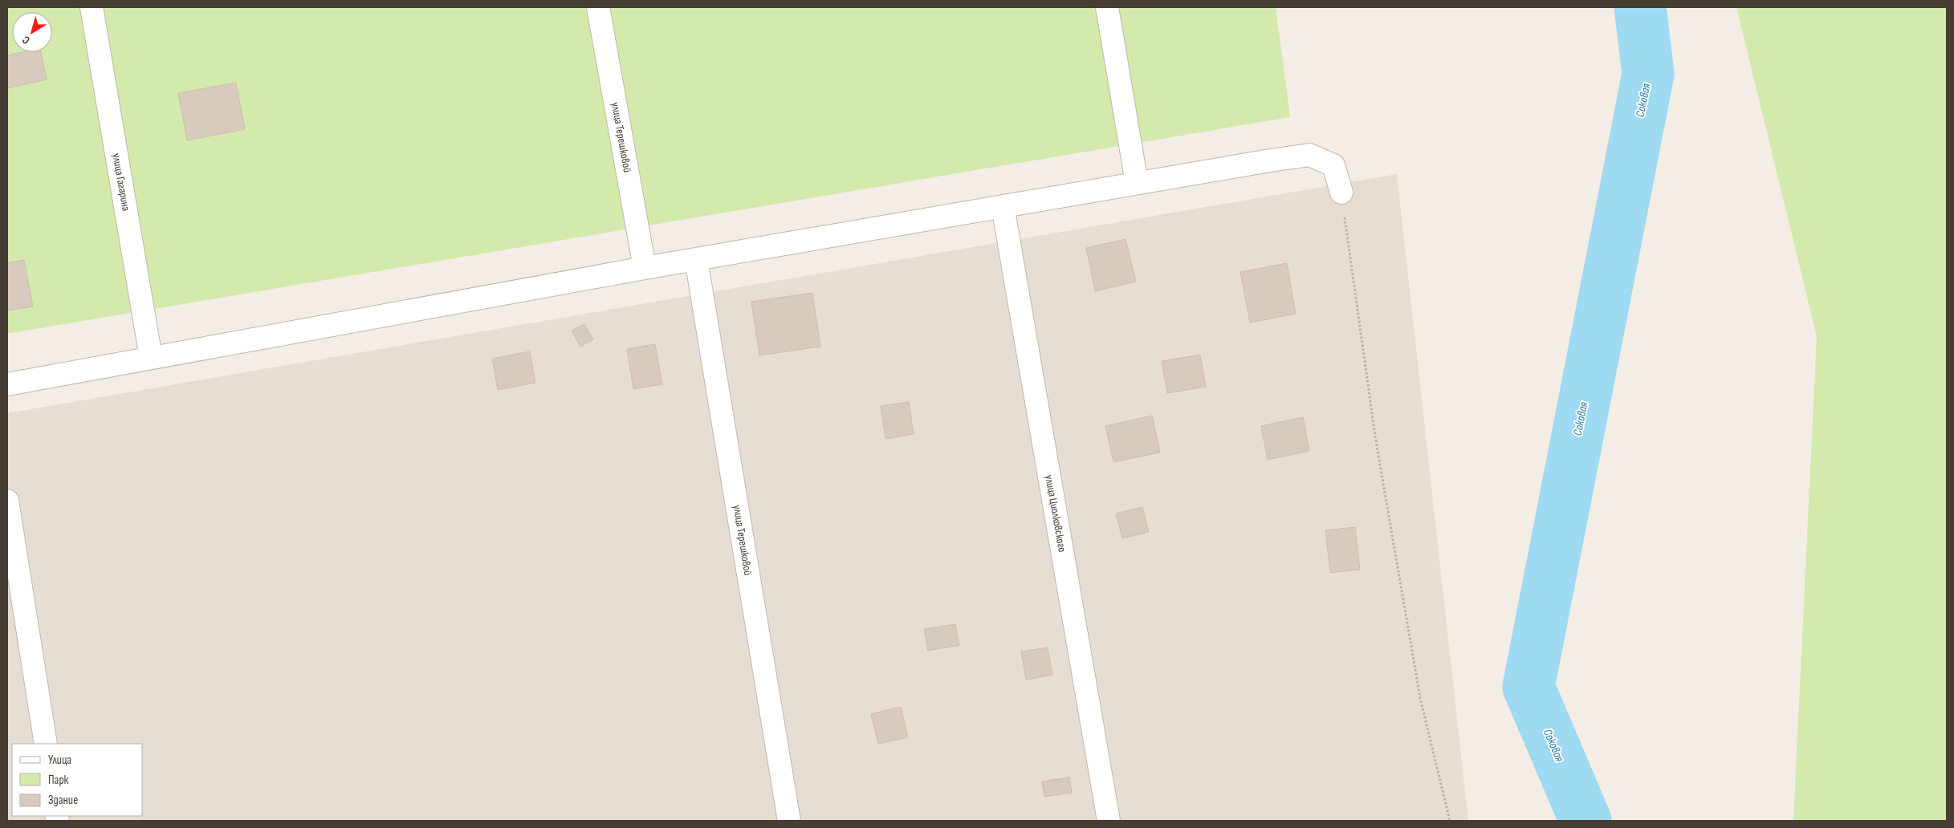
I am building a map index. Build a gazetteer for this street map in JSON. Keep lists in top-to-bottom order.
{
  "streets": {
    "street": ["улица Терешковой", "улица Гагарина", "улица Циолковского"]
  },
  "water": ["Соковая"],
  "legend": ["Улица", "Парк", "Здание"],
  "north": "bottom left"
}
